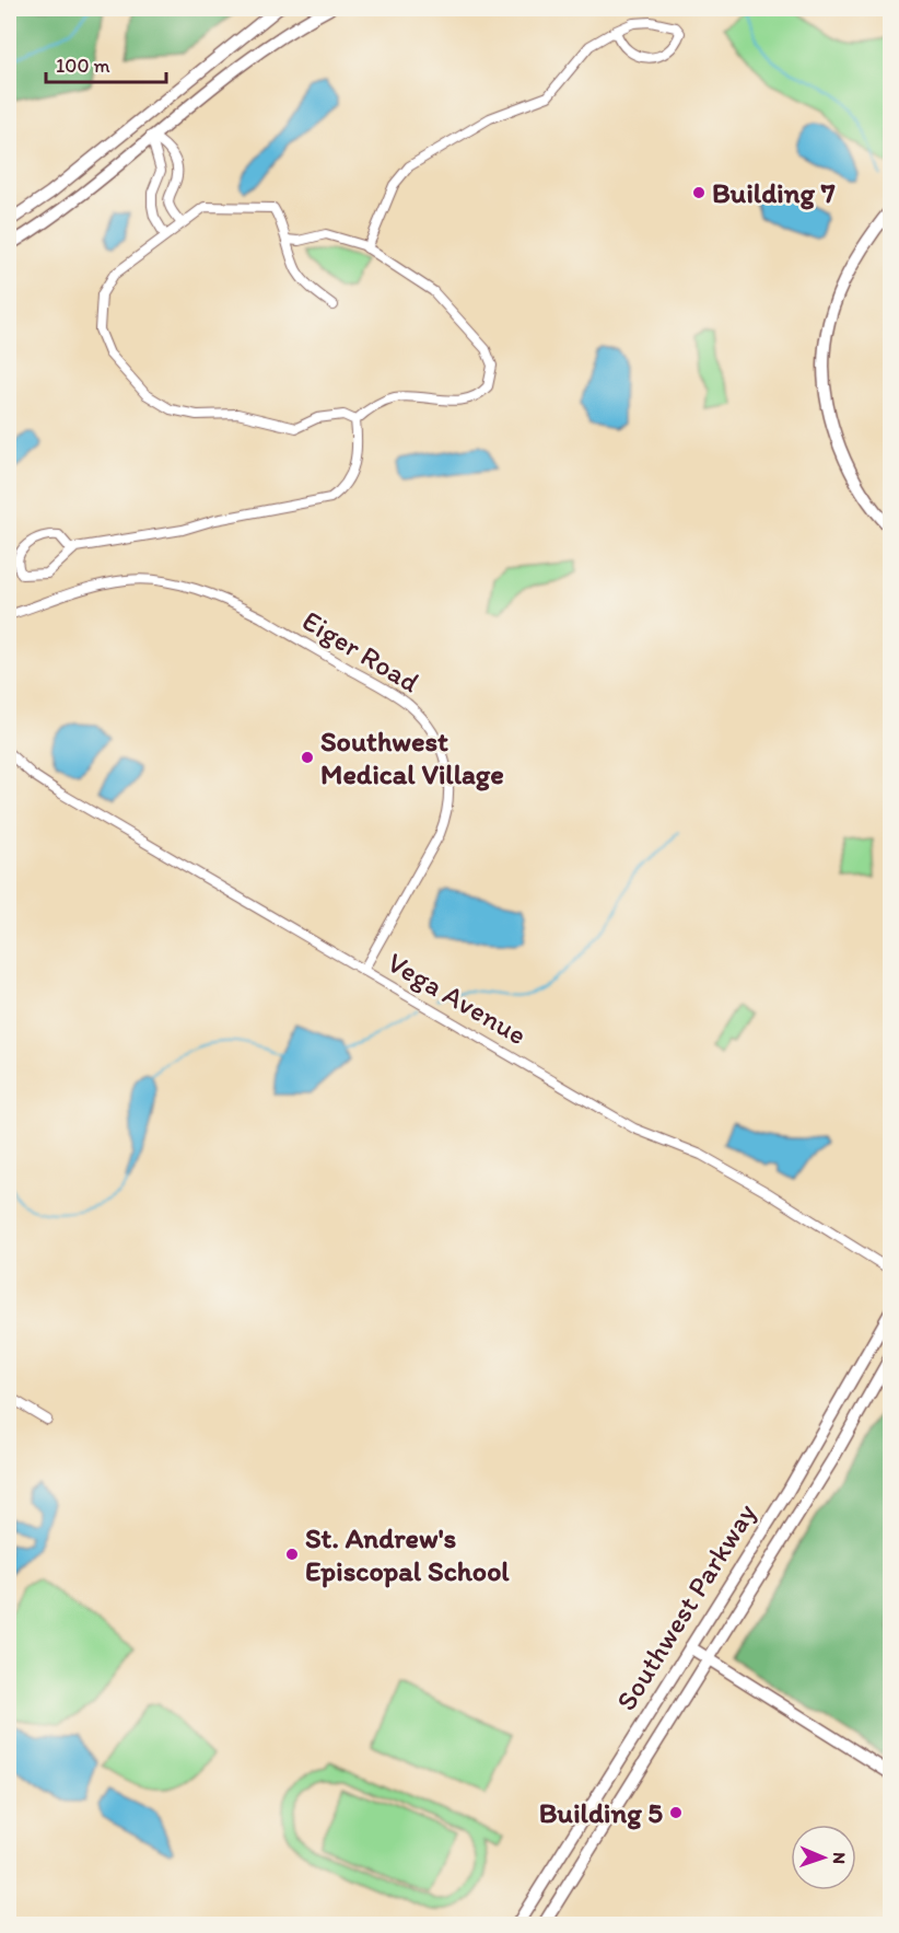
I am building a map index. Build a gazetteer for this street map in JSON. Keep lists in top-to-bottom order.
{
  "streets": {
    "main road": ["Southwest Parkway"],
    "street": ["Eiger Road", "Vega Avenue"]
  },
  "crossings": [
    ["Eiger Road", "Vega Avenue"]
  ],
  "places": [
    "Building 7",
    "Southwest Medical Village",
    "St. Andrew's Episcopal School",
    "Building 5"
  ],
  "scale_bar": "100 m",
  "north": "right"
}
